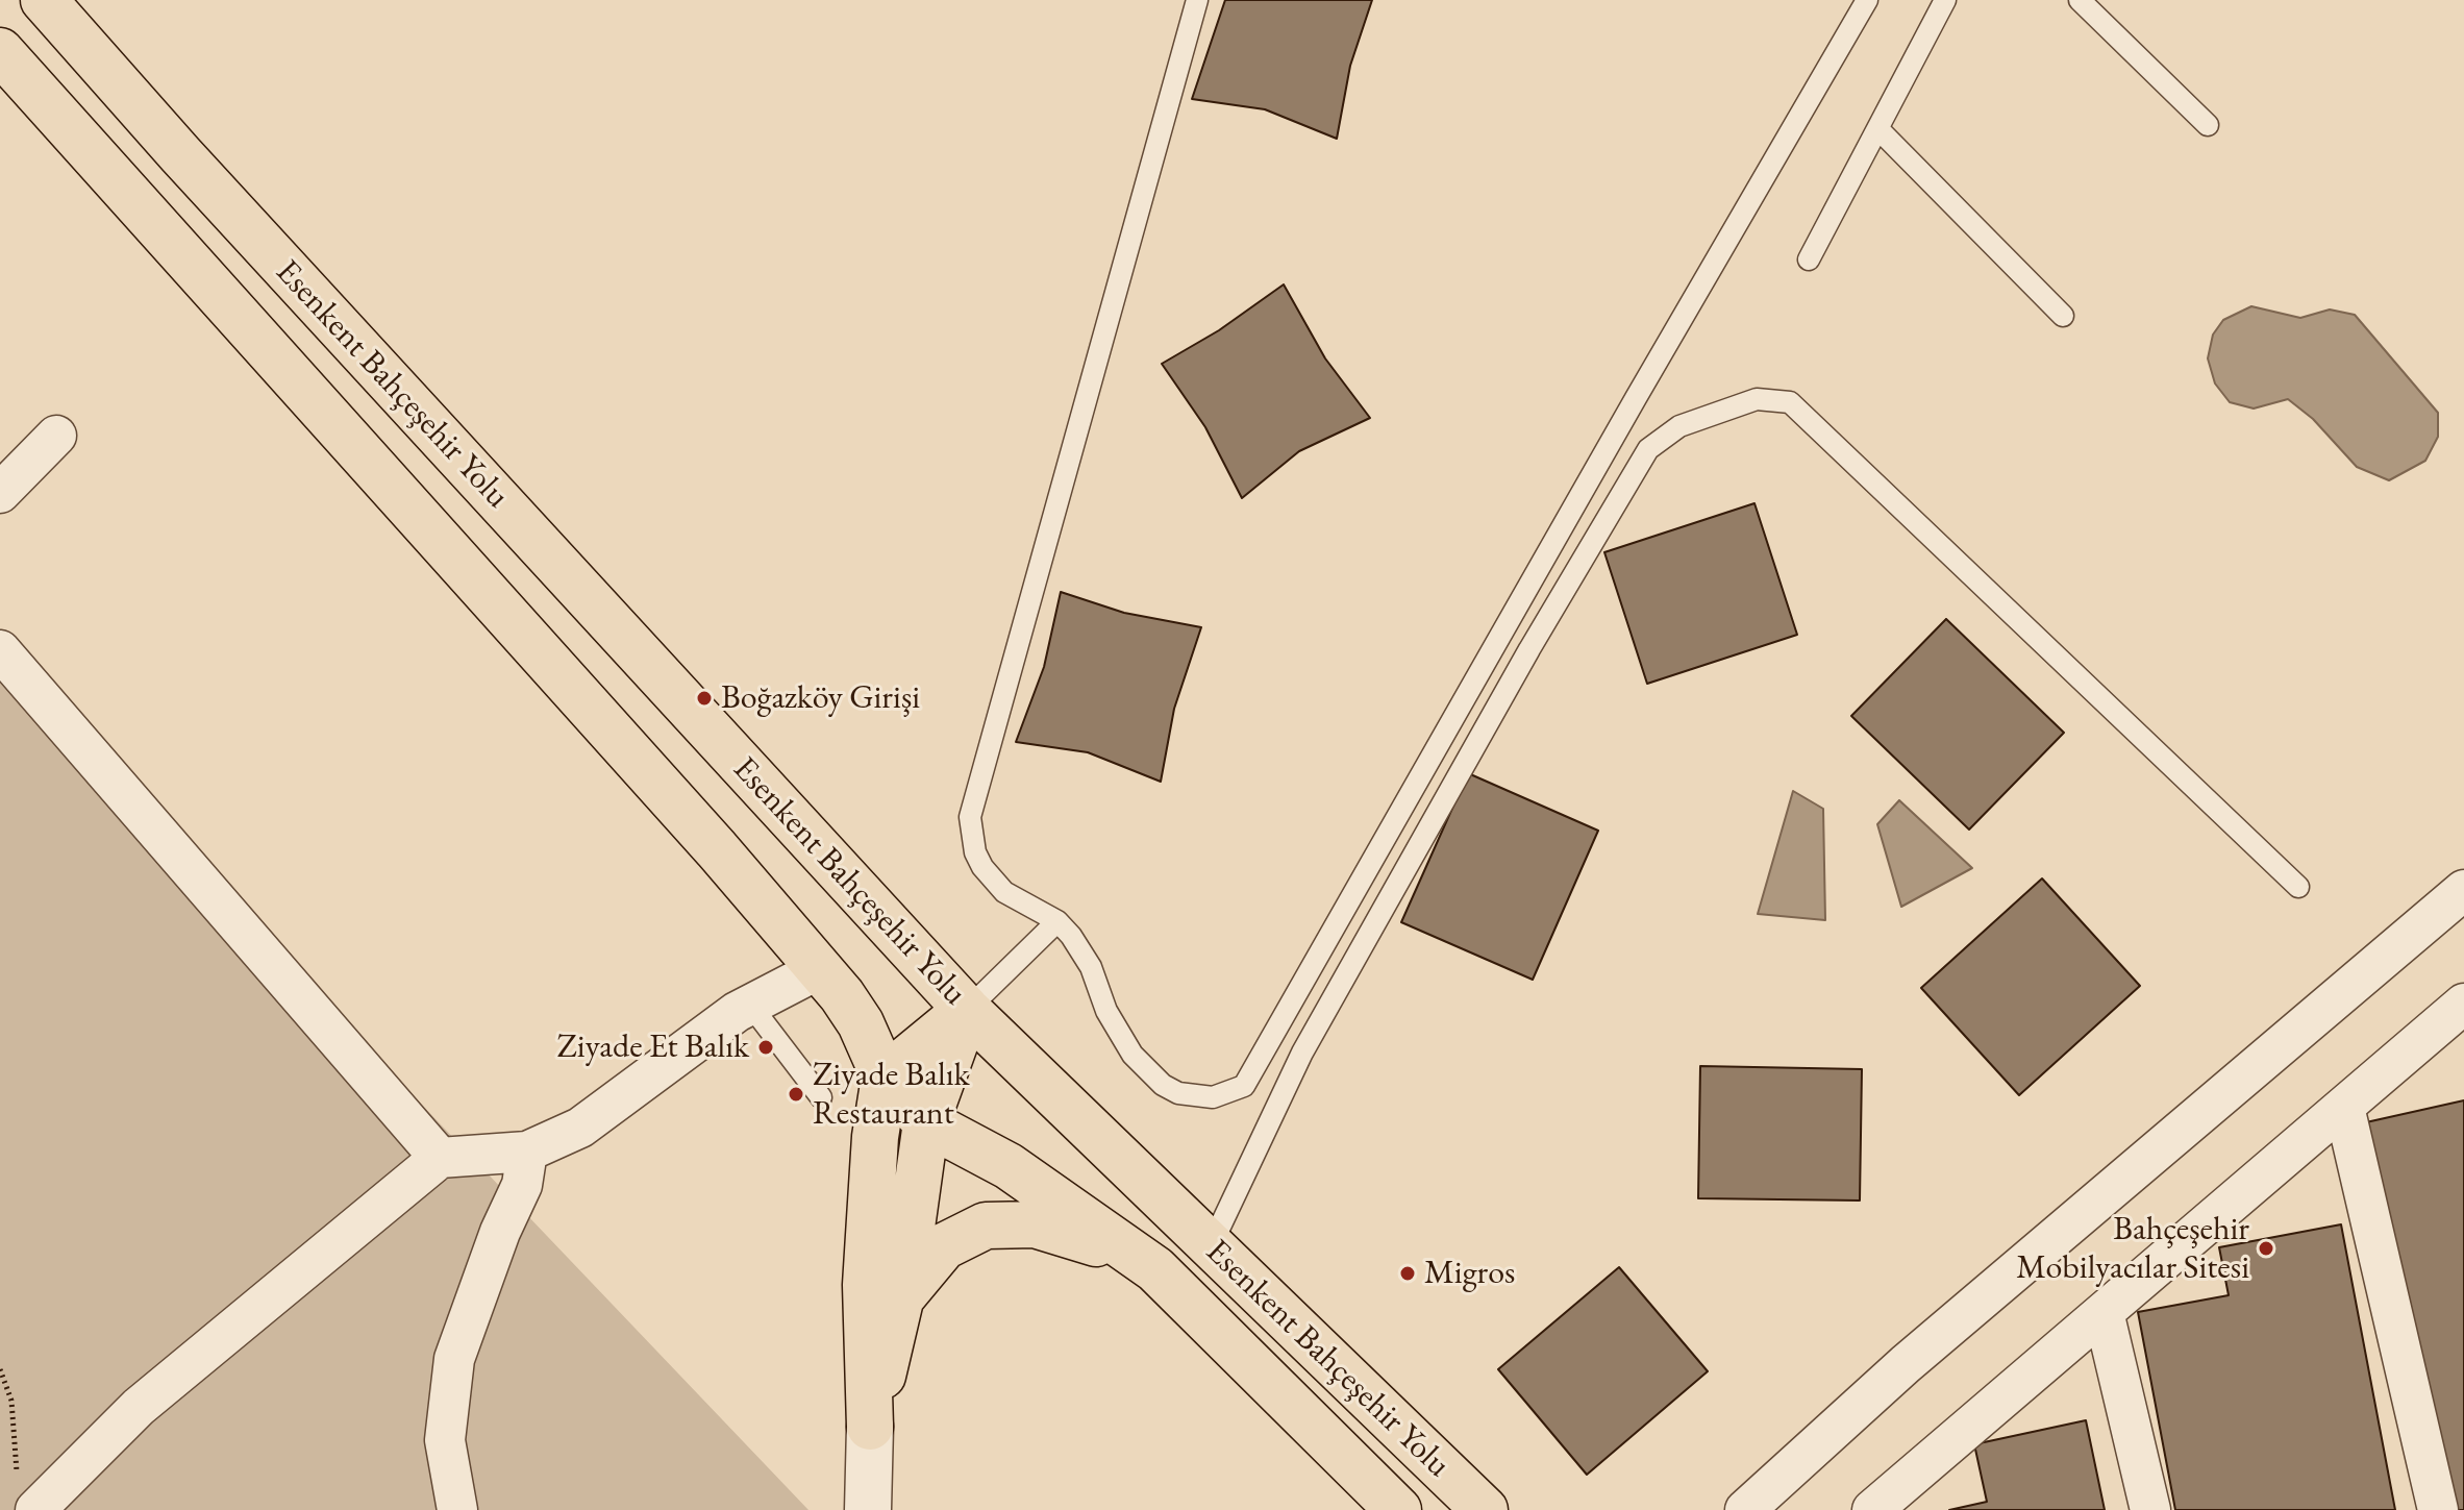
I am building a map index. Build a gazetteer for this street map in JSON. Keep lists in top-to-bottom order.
{
  "streets": {
    "main road": ["Esenkent Bahçeşehir Yolu"]
  },
  "places": [
    "Boğazköy Girişi",
    "Ziyade Et Balık",
    "Ziyade Balık Restaurant",
    "Bahçeşehir Mobilyacılar Sitesi",
    "Migros"
  ]
}
